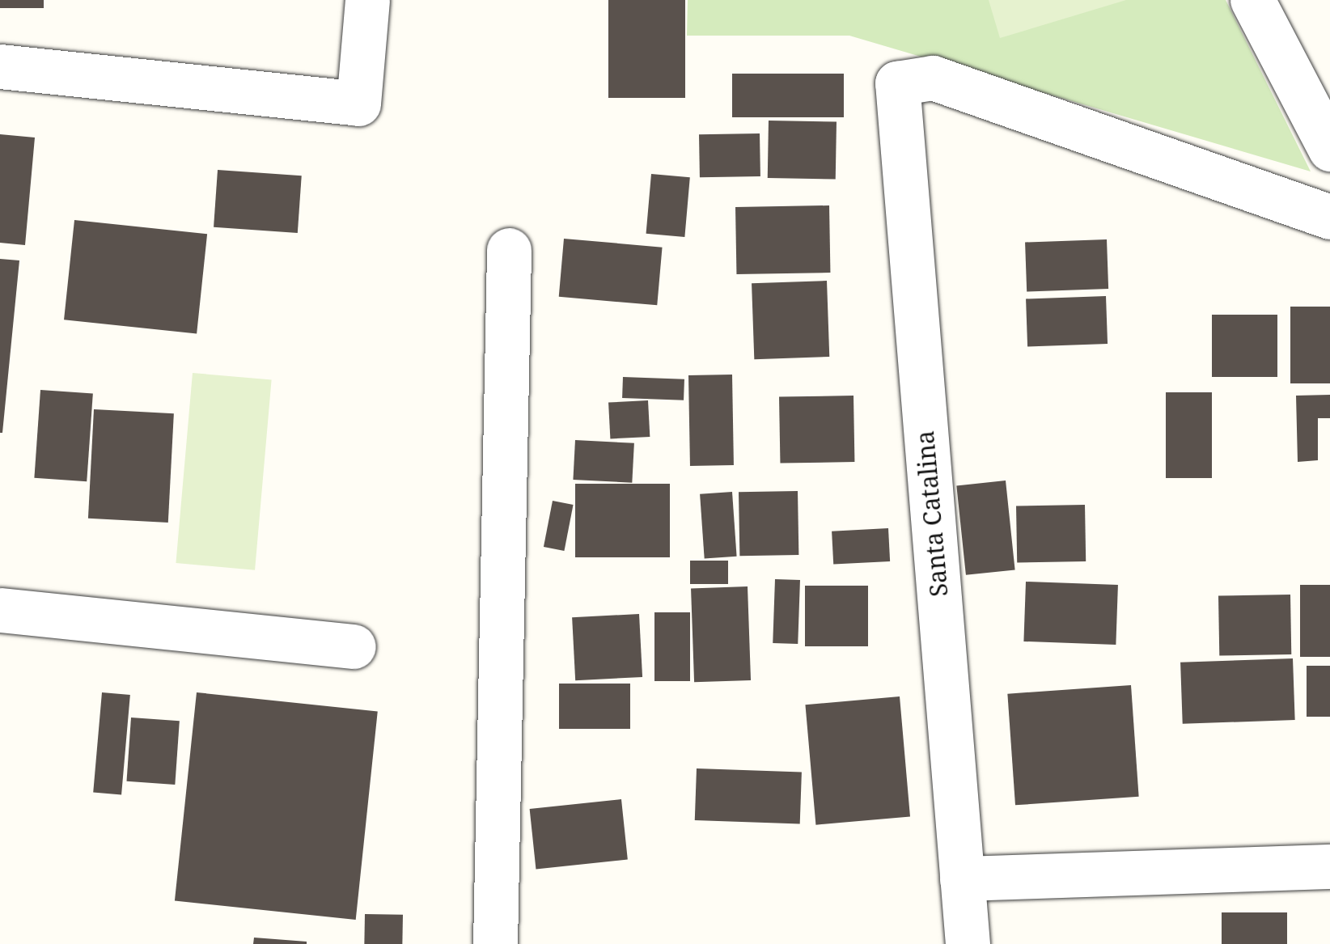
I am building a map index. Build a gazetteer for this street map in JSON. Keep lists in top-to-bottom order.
{
  "streets": {
    "street": ["Santa Catalina"]
  }
}
